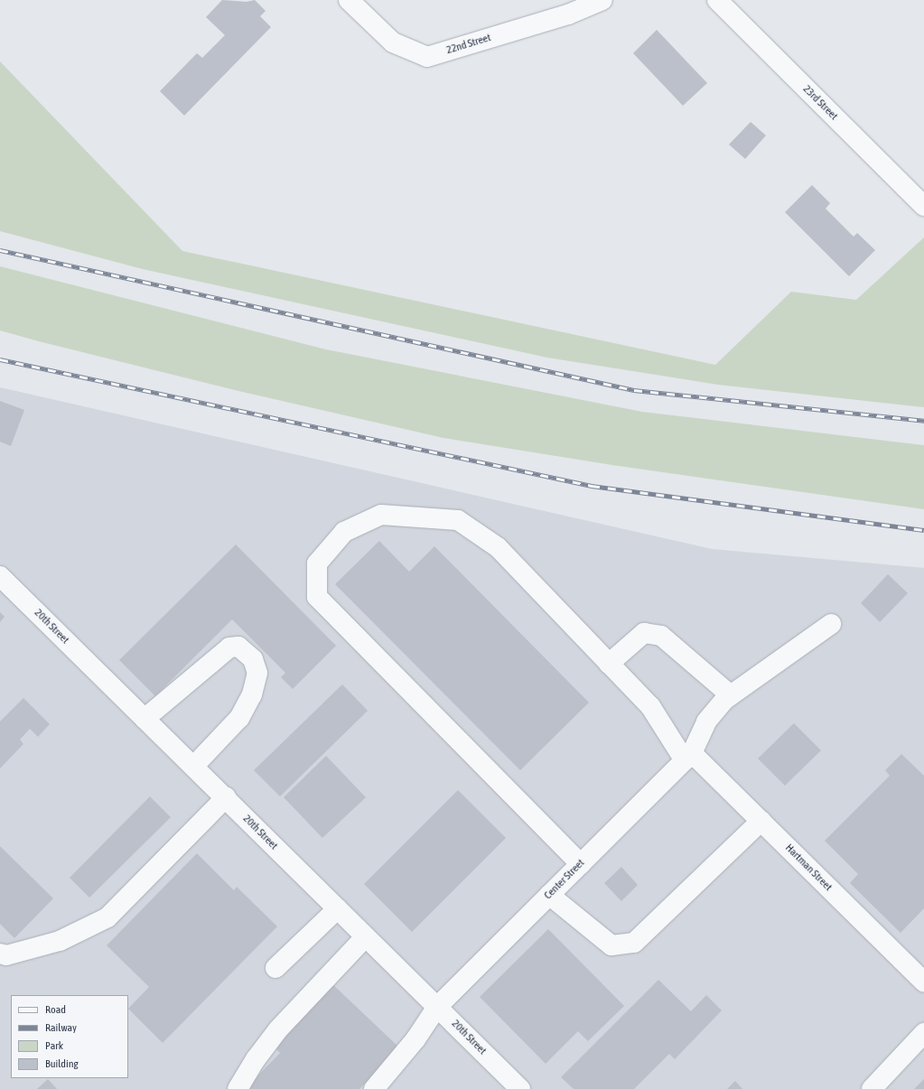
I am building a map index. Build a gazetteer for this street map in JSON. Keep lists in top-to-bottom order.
{
  "streets": {
    "street": [
      "22nd Street",
      "23rd Street",
      "20th Street",
      "Hartman Street",
      "Center Street"
    ]
  },
  "crossings": [
    ["20th Street", "Center Street"],
    ["Hartman Street", "Center Street"]
  ],
  "legend": [
    "Road",
    "Railway",
    "Park",
    "Building"
  ]
}
